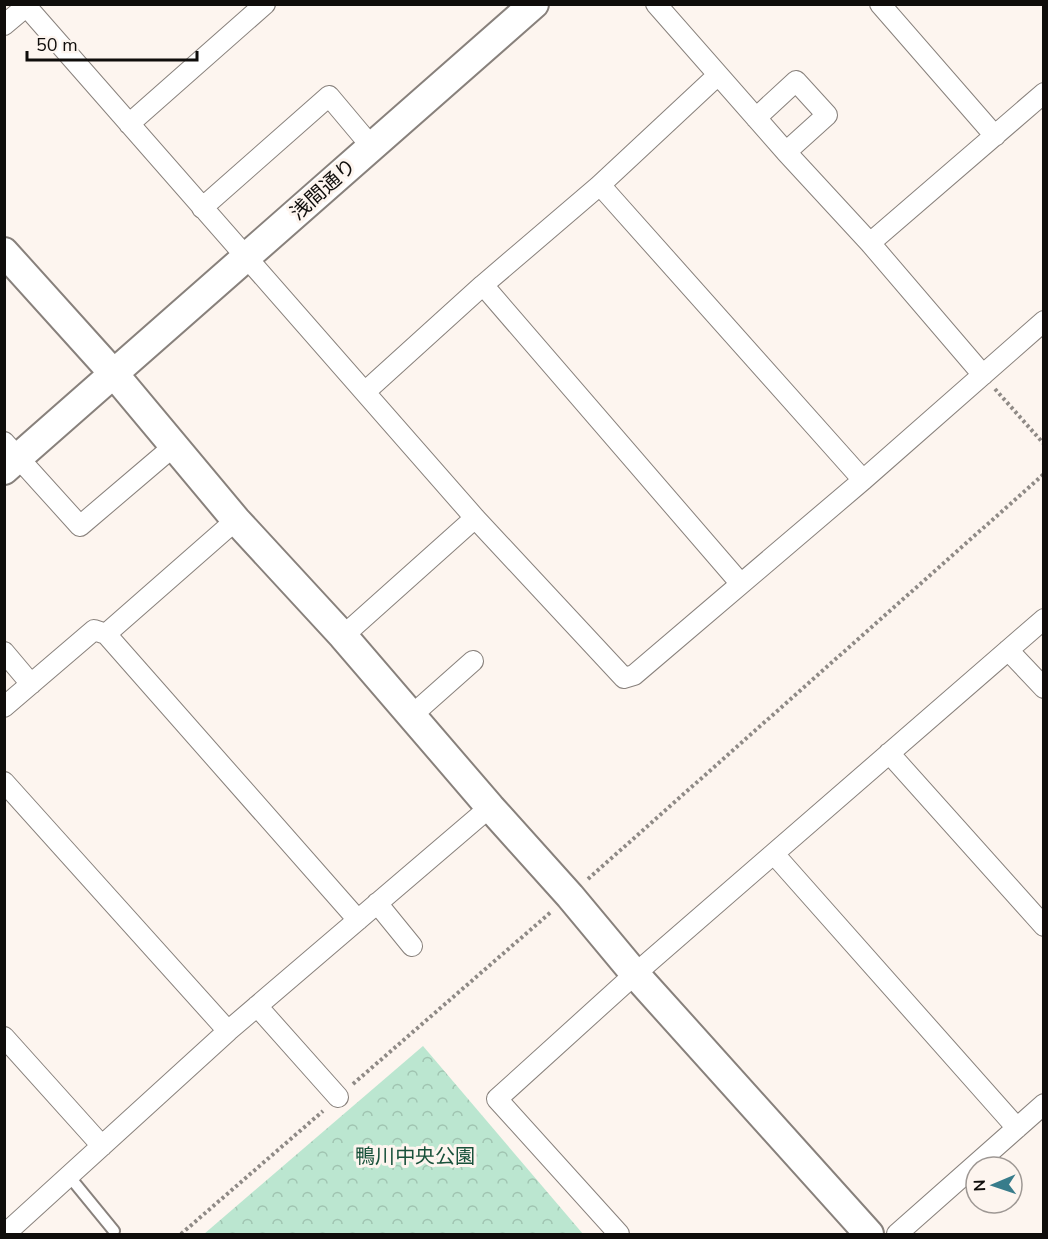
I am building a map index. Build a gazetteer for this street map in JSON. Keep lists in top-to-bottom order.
{
  "streets": {
    "street": ["浅間通り"]
  },
  "parks": ["鴨川中央公園"],
  "scale_bar": "50 m",
  "north": "left"
}
